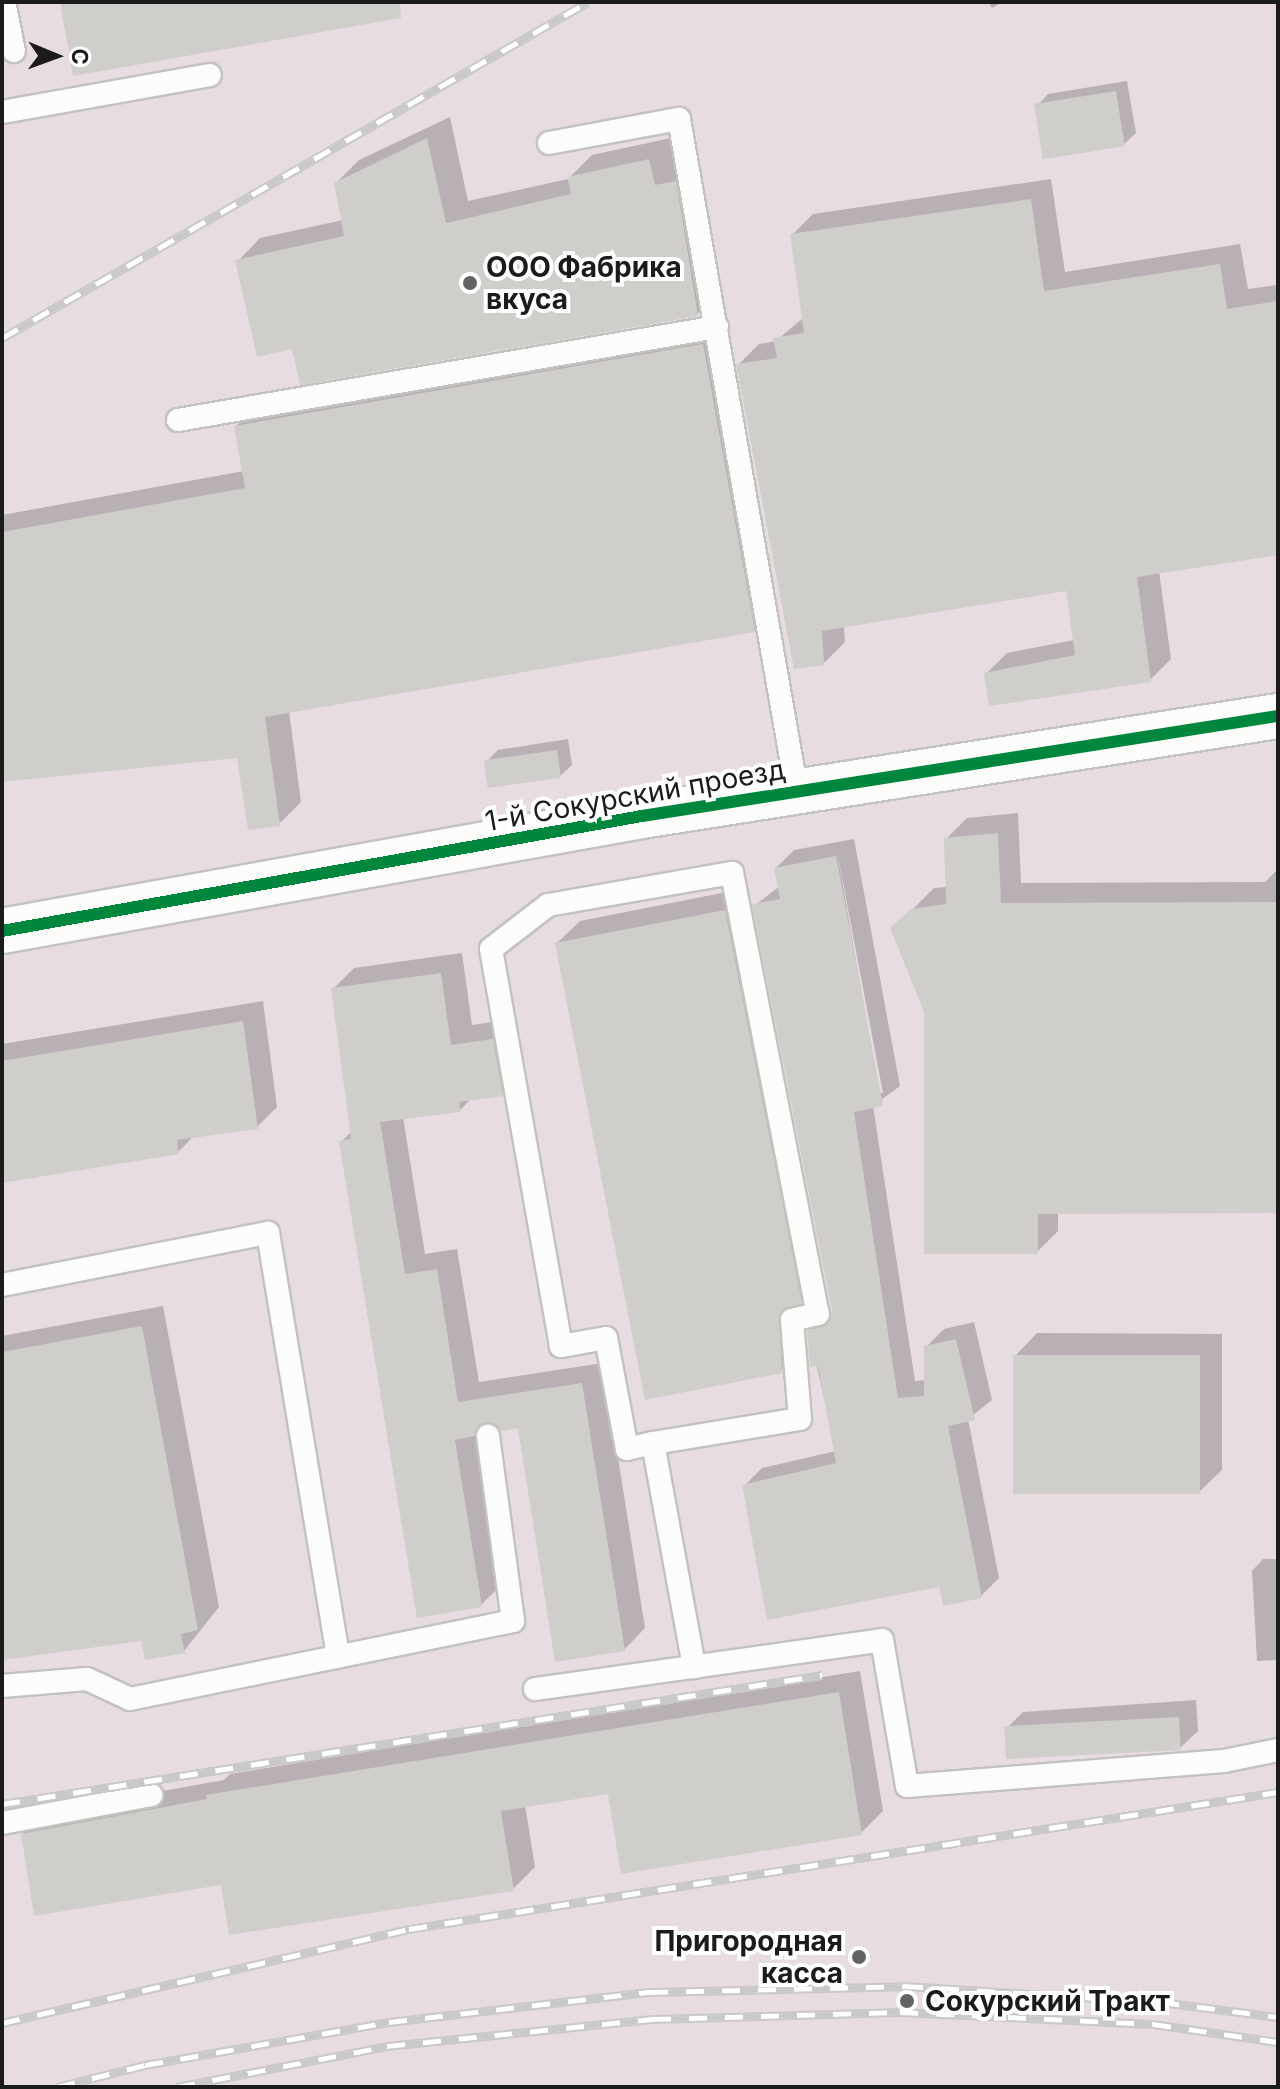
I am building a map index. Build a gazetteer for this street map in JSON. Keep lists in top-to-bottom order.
{
  "streets": {
    "street": ["1-й Сокурский проезд"]
  },
  "places": ["ООО Фабрика вкуса", "Пригородная касса", "Сокурский Тракт"],
  "north": "right"
}
